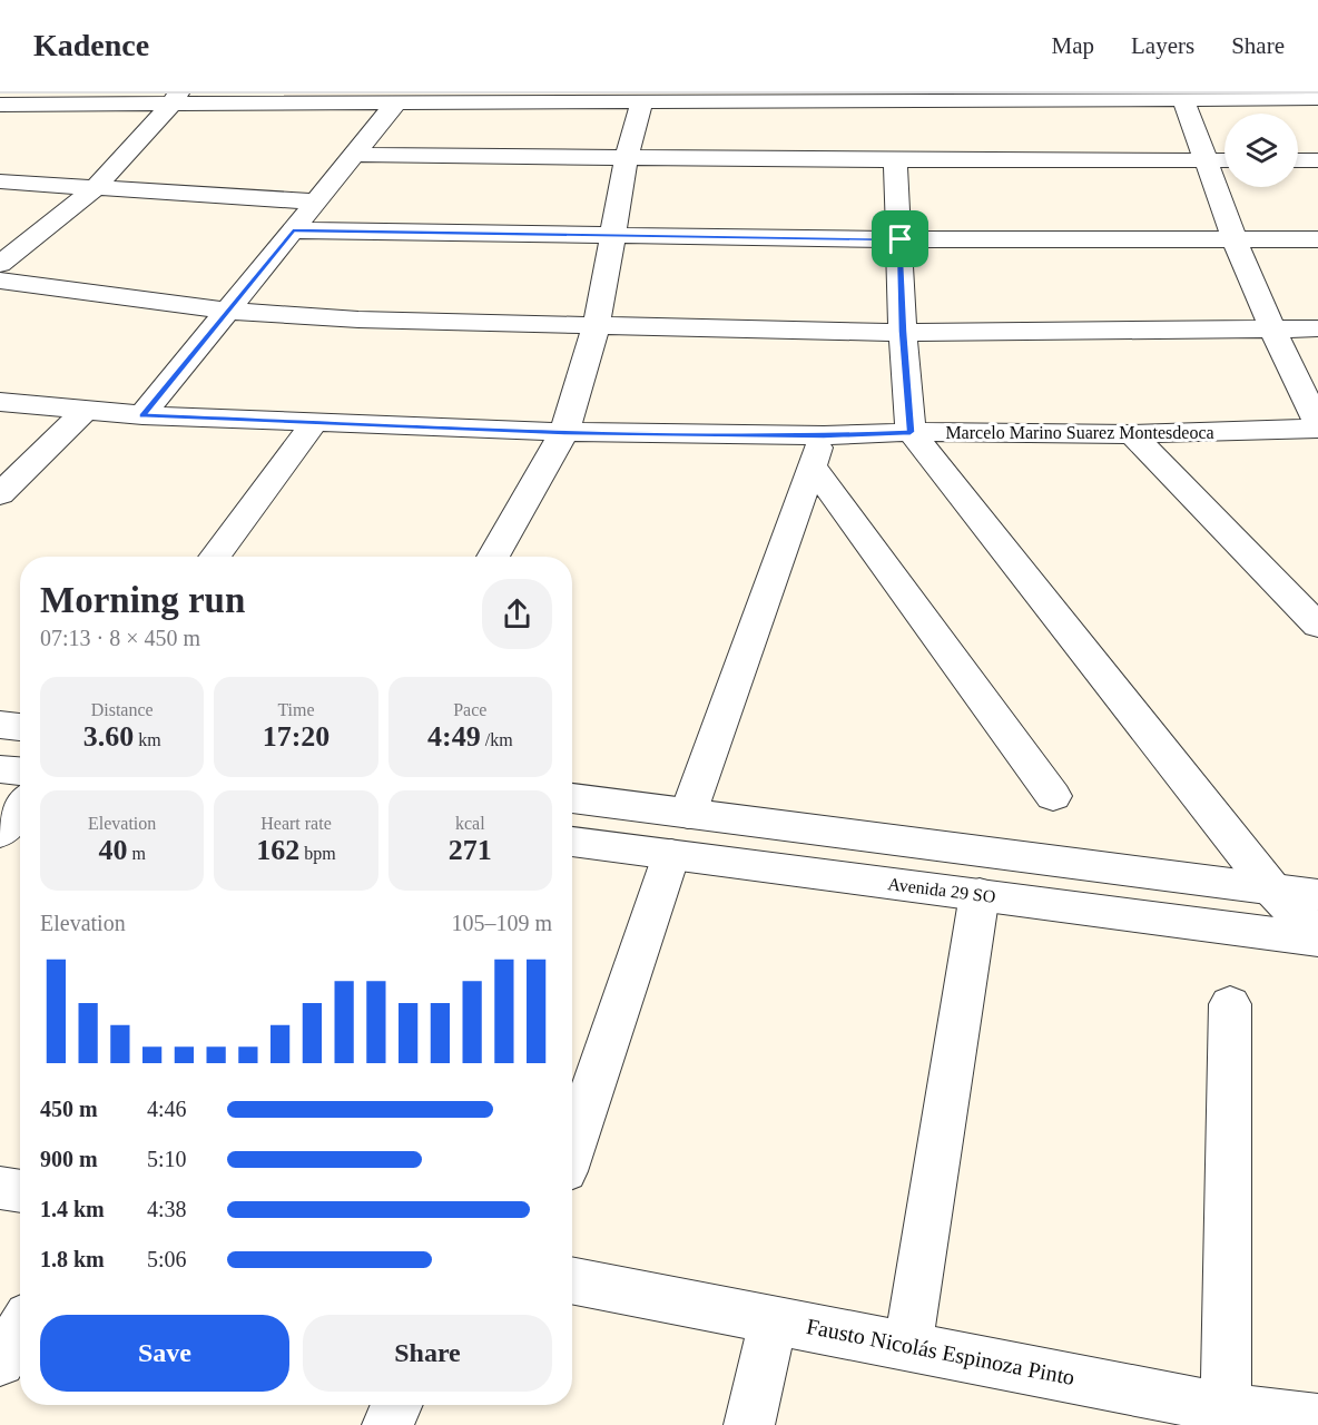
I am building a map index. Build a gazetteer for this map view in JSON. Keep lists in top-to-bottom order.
{
  "streets": {
    "street": ["Marcelo Marino Suarez Montesdeoca", "Avenida 29 SO", "Fausto Nicolás Espinoza Pinto"]
  },
  "page": {
    "header": "Kadence",
    "nav": ["Map", "Layers", "Share"],
    "heading": ["Morning run", "07:13 · 8 × 450 m"],
    "stats": [
      ["Distance", "3.60 km"],
      ["Time", "17:20"],
      ["Pace", "4:49 /km"],
      ["Elevation", "40 m"],
      ["Heart rate", "162 bpm"],
      ["kcal", "271"]
    ],
    "chart": ["Elevation", "105–109 m"],
    "list": [
      {
        "name": "450 m",
        "note": "4:46"
      },
      {
        "name": "900 m",
        "note": "5:10"
      },
      {
        "name": "1.4 km",
        "note": "4:38"
      },
      {
        "name": "1.8 km",
        "note": "5:06"
      }
    ],
    "buttons": ["Save", "Share"]
  }
}
